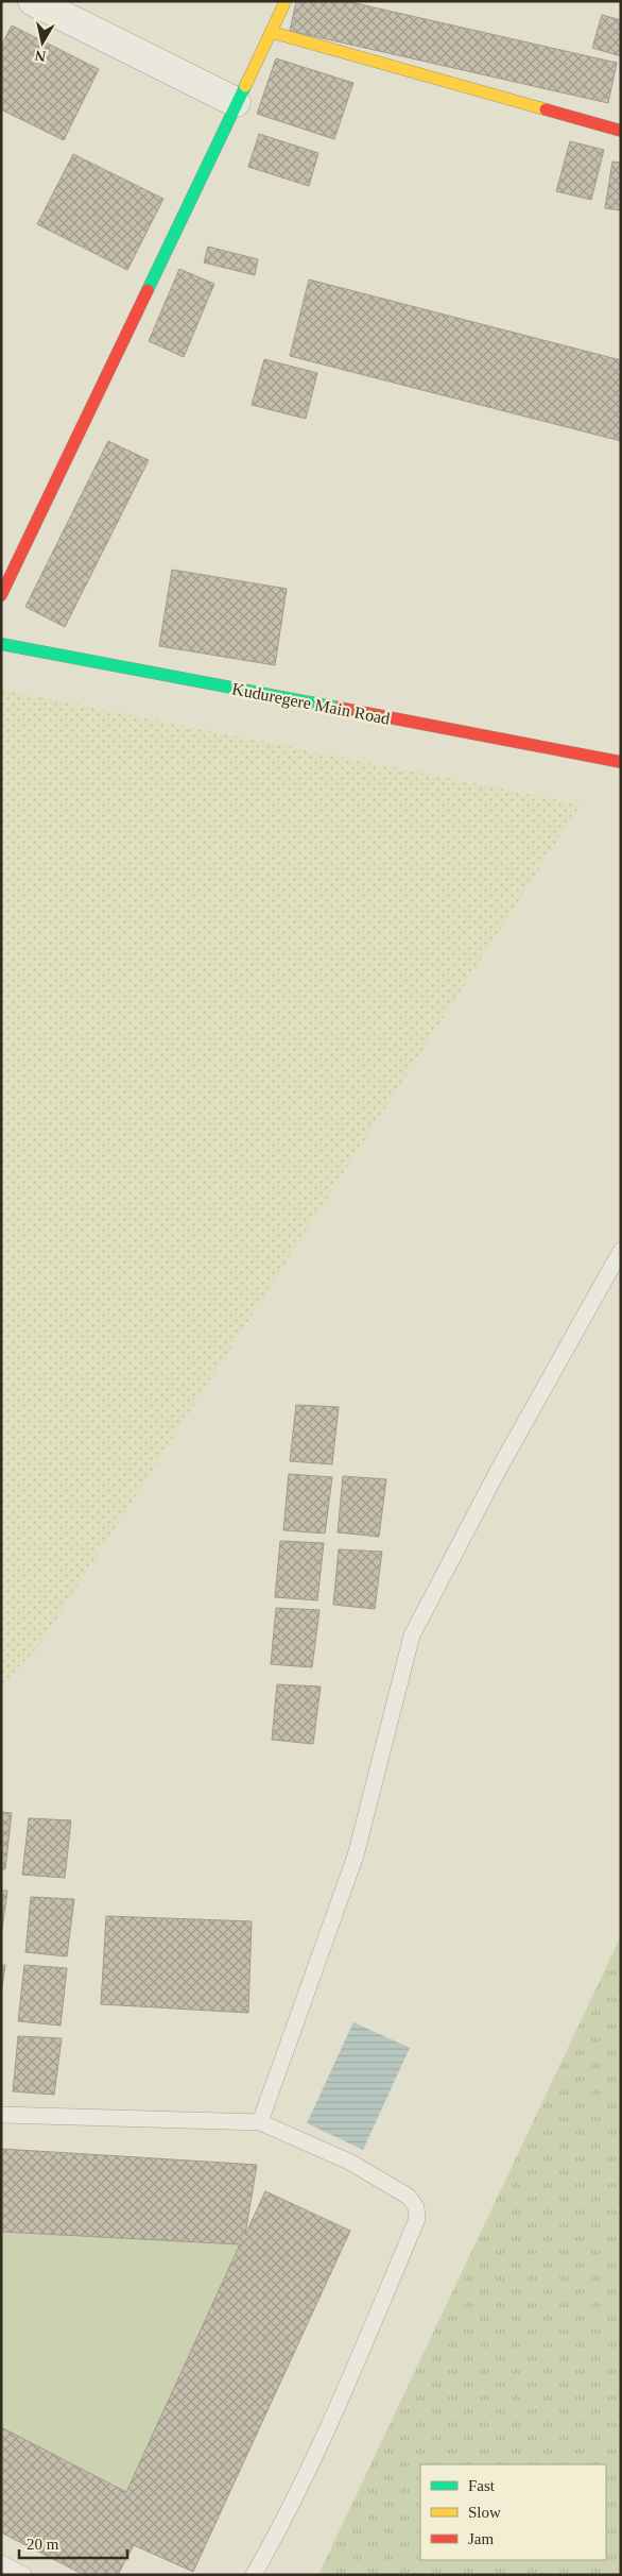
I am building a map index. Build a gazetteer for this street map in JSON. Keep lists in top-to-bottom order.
{
  "streets": {
    "street": ["Kuduregere Main Road"]
  },
  "legend": ["Fast", "Slow", "Jam"],
  "scale_bar": "20 m",
  "north": "bottom"
}
